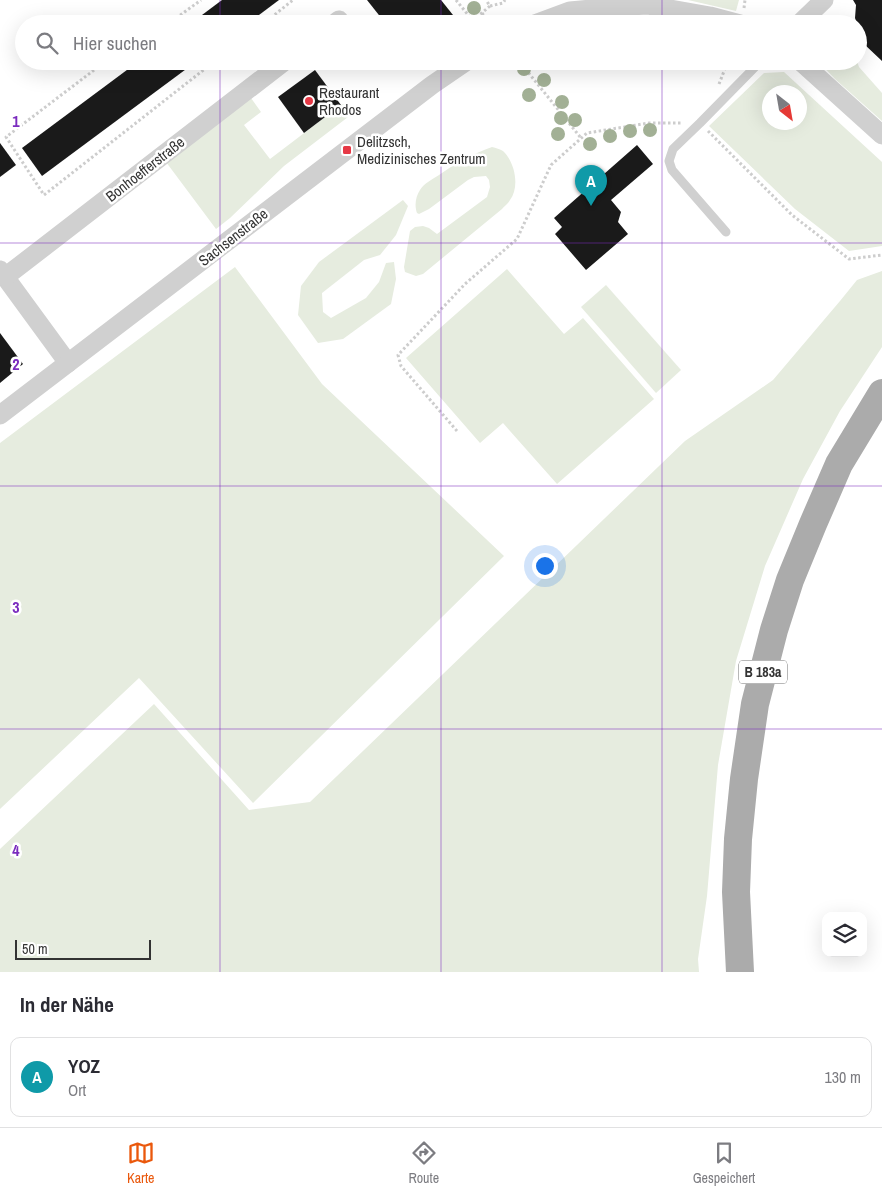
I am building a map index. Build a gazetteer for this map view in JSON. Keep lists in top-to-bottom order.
{
  "streets": {
    "main road": ["B 183a"],
    "street": ["Bonhoefferstraße", "Sachsenstraße"]
  },
  "places": {
    "other": ["Restaurant Rhodos"],
    "transit": ["Delitzsch, Medizinisches Zentrum"]
  },
  "scale_bar": "50 m",
  "north": "bottom right",
  "page": {
    "search": "Hier suchen",
    "pins": "A",
    "scale": "50 m",
    "heading": "In der Nähe",
    "list": [
      {
        "mark": "A",
        "name": "YOZ",
        "note": "Ort",
        "value": "130 m"
      }
    ],
    "nav": ["Karte", "Route", "Gespeichert"]
  },
  "grid": {
    "rows": [
      "1",
      "2",
      "3",
      "4"
    ]
  }
}
